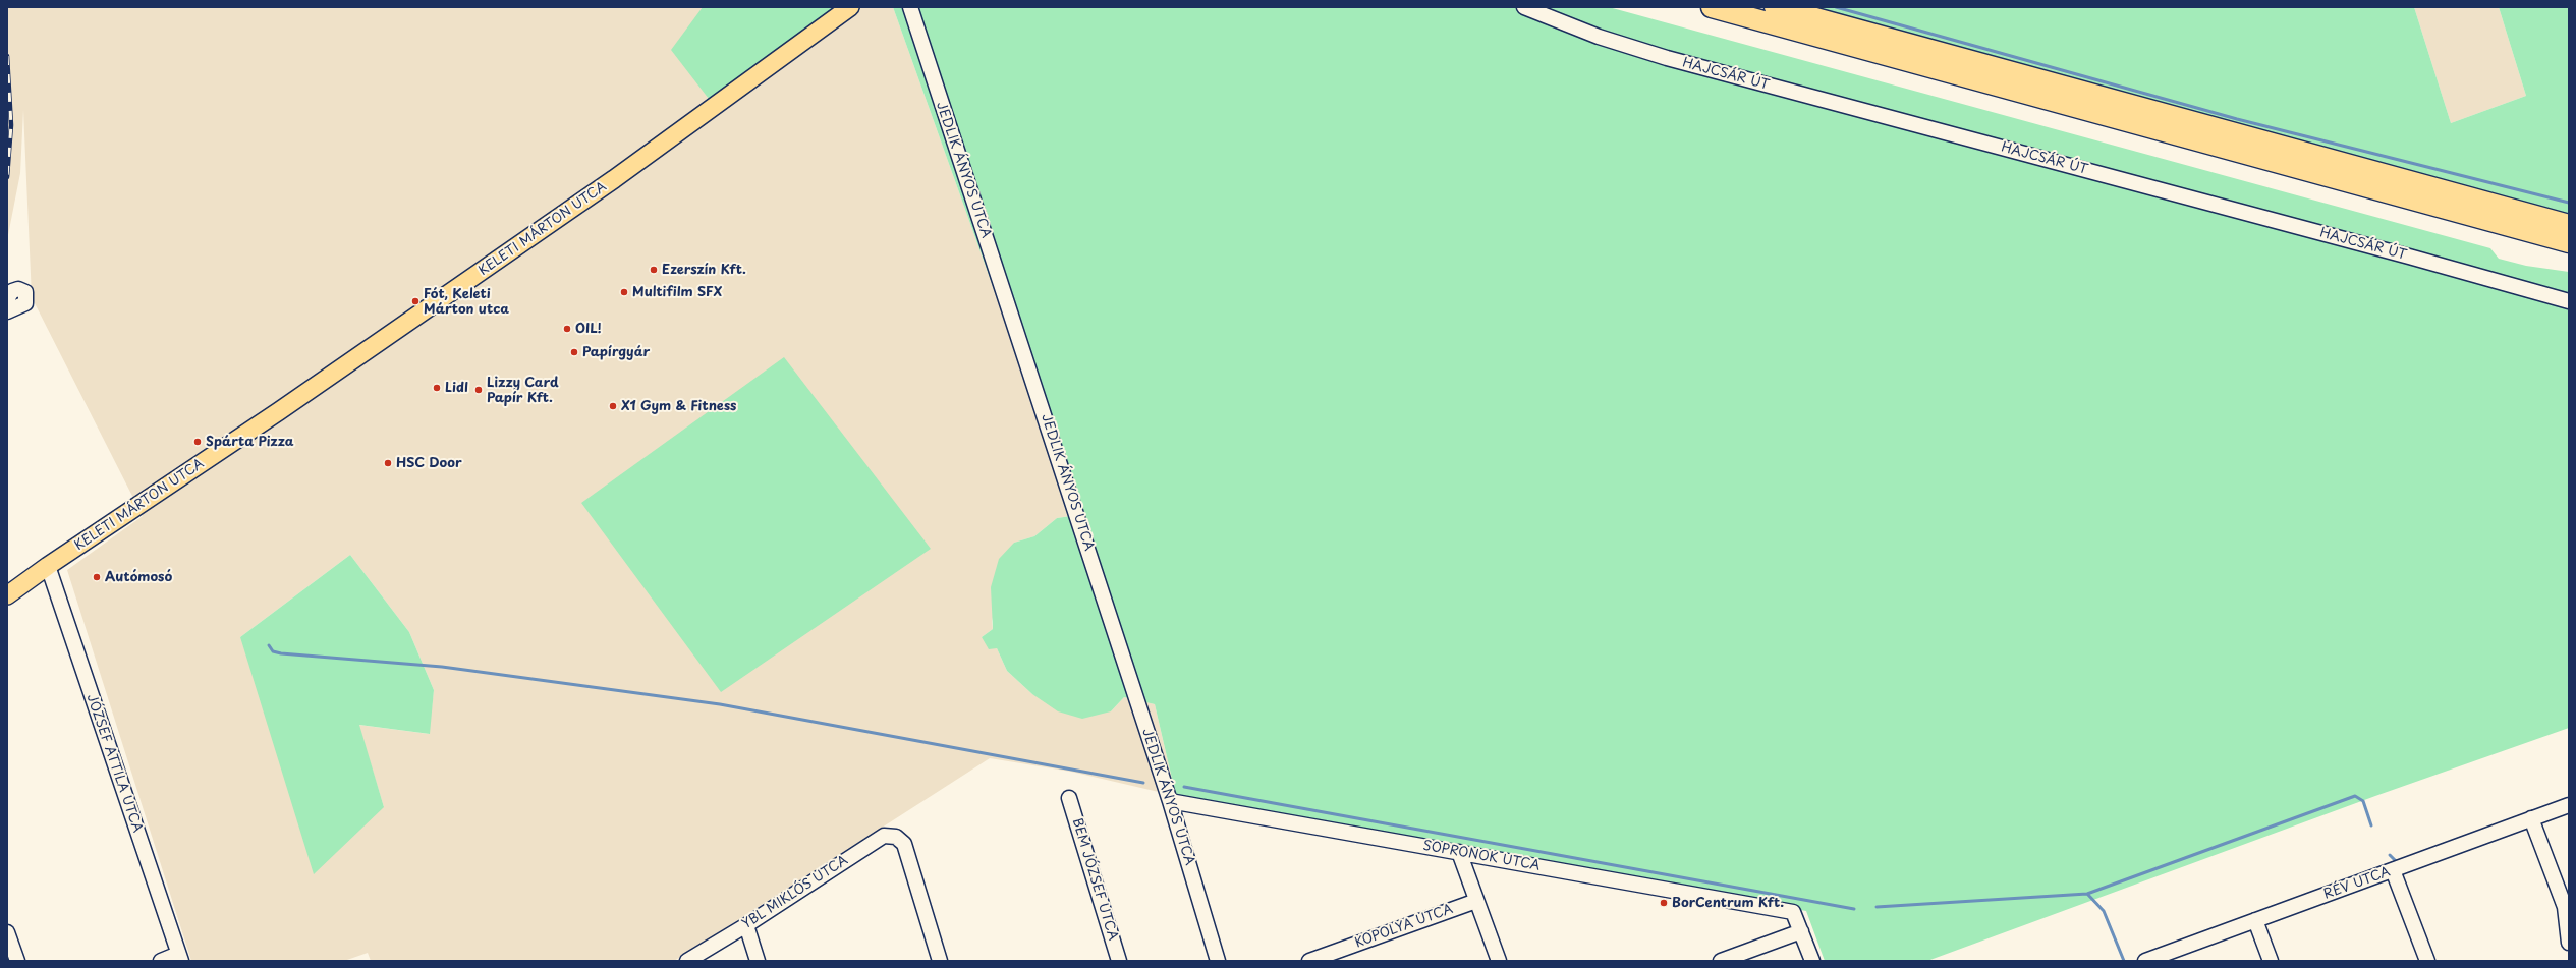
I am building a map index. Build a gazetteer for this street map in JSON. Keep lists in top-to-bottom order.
{
  "streets": {
    "main road": ["KELETI MÁRTON UTCA"],
    "street": [
      "HAJCSÁR ÚT",
      "JEDLIK ÁNYOS UTCA",
      "JÓZSEF ATTILA UTCA",
      "SOPRONOK UTCA",
      "BEM JÓZSEF UTCA",
      "RÉV UTCA",
      "YBL MIKLÓS UTCA",
      "KOPOLYA UTCA"
    ]
  },
  "crossings": [
    ["JEDLIK ÁNYOS UTCA", "SOPRONOK UTCA"],
    ["KELETI MÁRTON UTCA", "JÓZSEF ATTILA UTCA"]
  ],
  "places": [
    "Ezerszín Kft.",
    "Multifilm SFX",
    "Fót, Keleti Márton utca",
    "OIL!",
    "Papírgyár",
    "Lidl",
    "Lizzy Card Papír Kft.",
    "X1 Gym & Fitness",
    "Spárta Pizza",
    "HSC Door",
    "Autómosó",
    "BorCentrum Kft."
  ]
}
